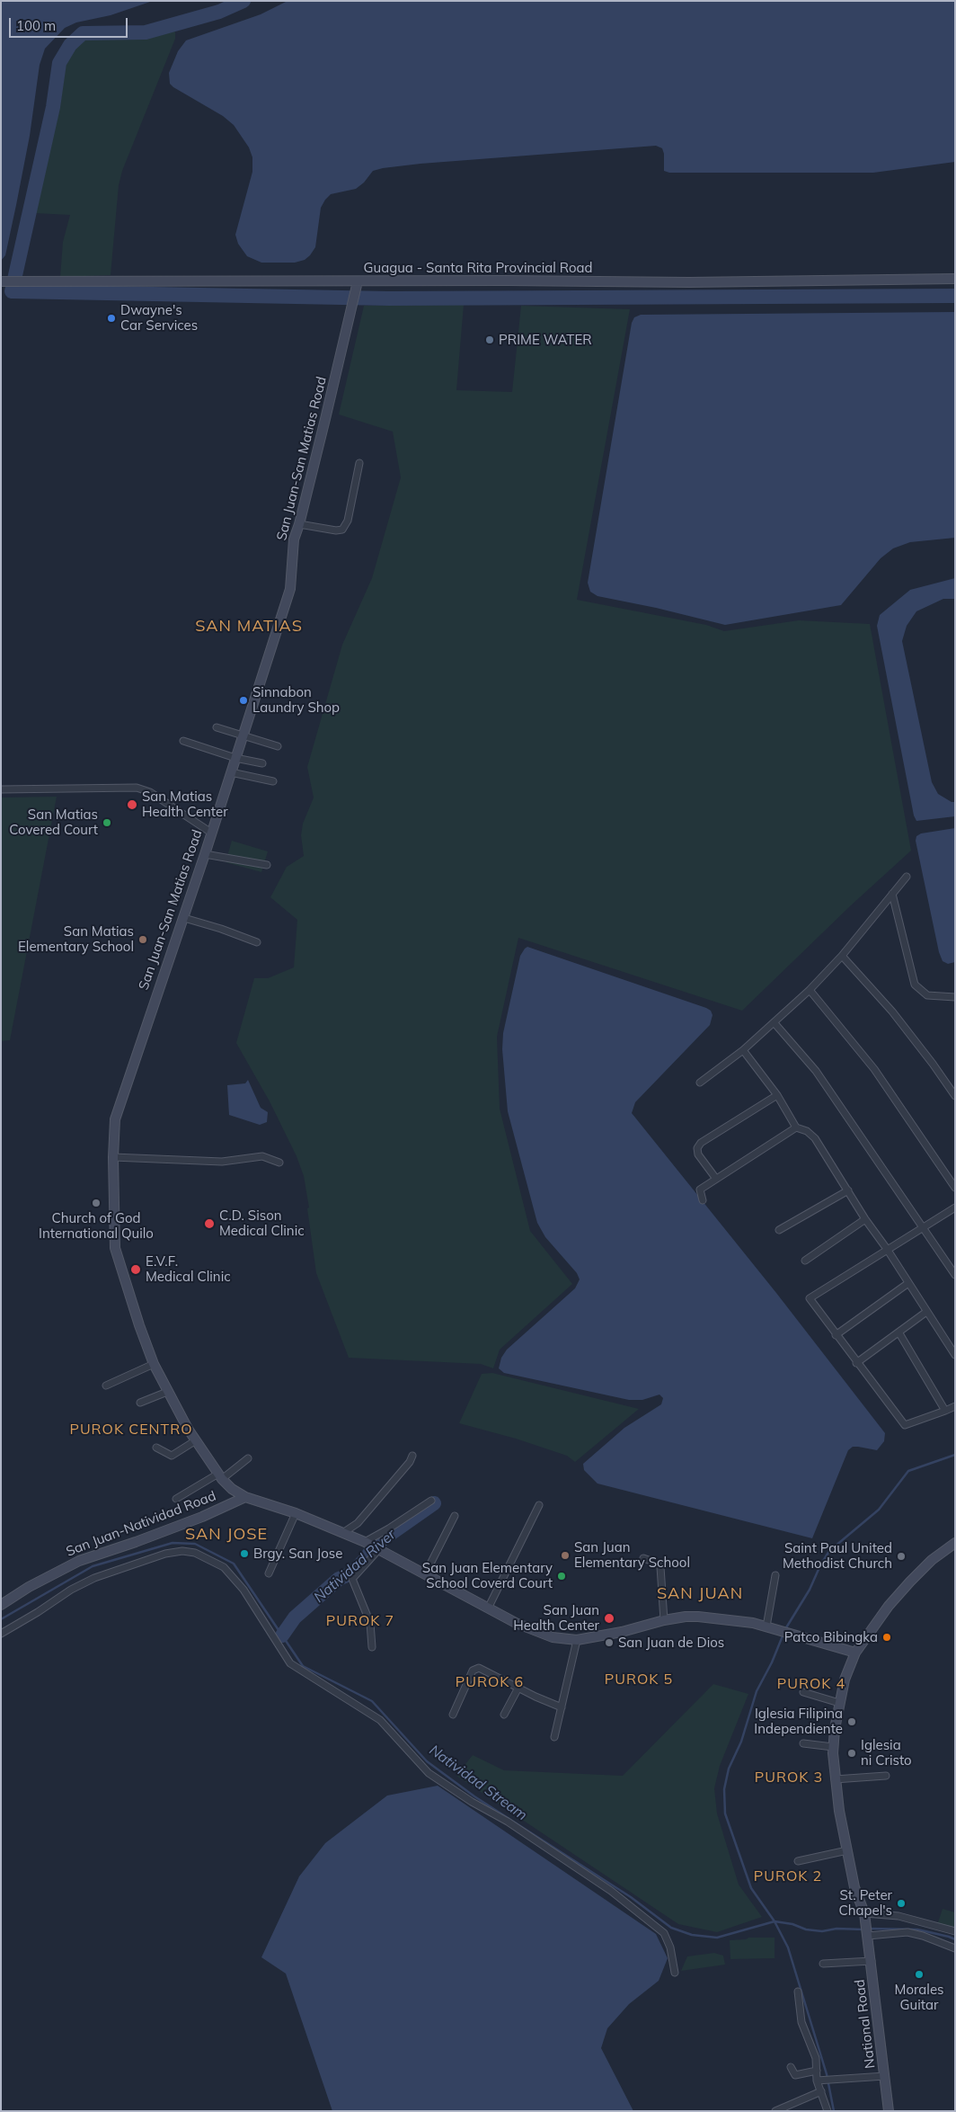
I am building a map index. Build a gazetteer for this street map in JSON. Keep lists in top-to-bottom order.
{
  "streets": {
    "street": [
      "Guagua - Santa Rita Provincial Road",
      "San Juan-San Matias Road",
      "San Juan-Natividad Road",
      "National Road"
    ]
  },
  "crossings": [
    ["Guagua - Santa Rita Provincial Road", "San Juan-San Matias Road"],
    ["San Juan-San Matias Road", "San Juan-Natividad Road"],
    ["San Juan-San Matias Road", "National Road"]
  ],
  "districts": [
    "SAN MATIAS",
    "PUROK CENTRO",
    "SAN JOSE",
    "SAN JUAN",
    "PUROK 7",
    "PUROK 5",
    "PUROK 6",
    "PUROK 4",
    "PUROK 3",
    "PUROK 2"
  ],
  "water": ["Natividad River", "Natividad Stream"],
  "places": [
    "Dwayne's Car Services",
    "PRIME WATER",
    "Sinnabon Laundry Shop",
    "San Matias Health Center",
    "San Matias Covered Court",
    "San Matias Elementary School",
    "Church of God International Quilo",
    "C.D. Sison Medical Clinic",
    "E.V.F. Medical Clinic",
    "Brgy. San Jose",
    "San Juan Elementary School",
    "Saint Paul United Methodist Church",
    "San Juan Elementary School Coverd Court",
    "San Juan Health Center",
    "Patco Bibingka",
    "San Juan de Dios",
    "Iglesia Filipina Independiente",
    "Iglesia ni Cristo",
    "St. Peter Chapel's",
    "Morales Guitar"
  ],
  "scale_bar": "100 m"
}
